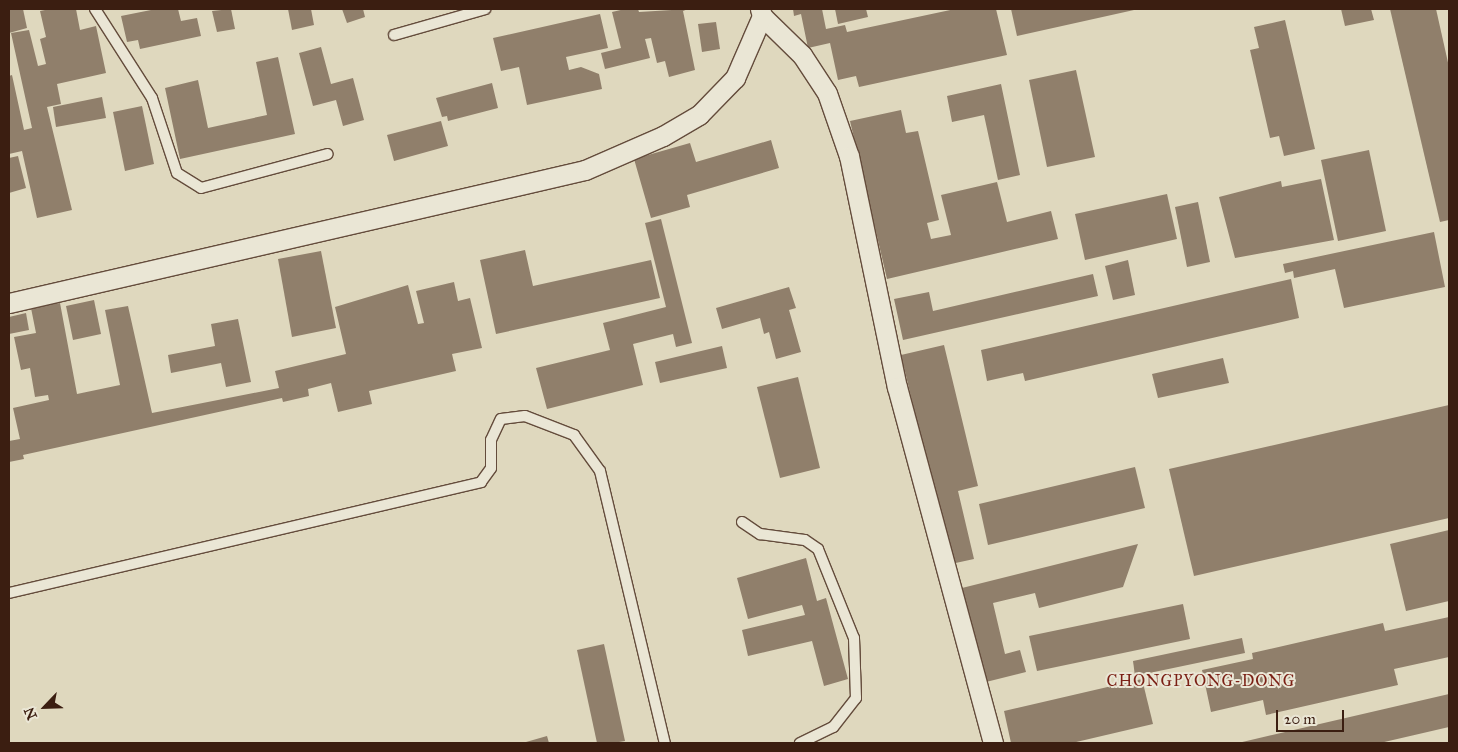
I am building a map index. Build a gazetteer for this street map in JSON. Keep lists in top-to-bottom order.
{
  "districts": ["CHONGPYONG-DONG"],
  "scale_bar": "20 m",
  "north": "bottom left"
}
